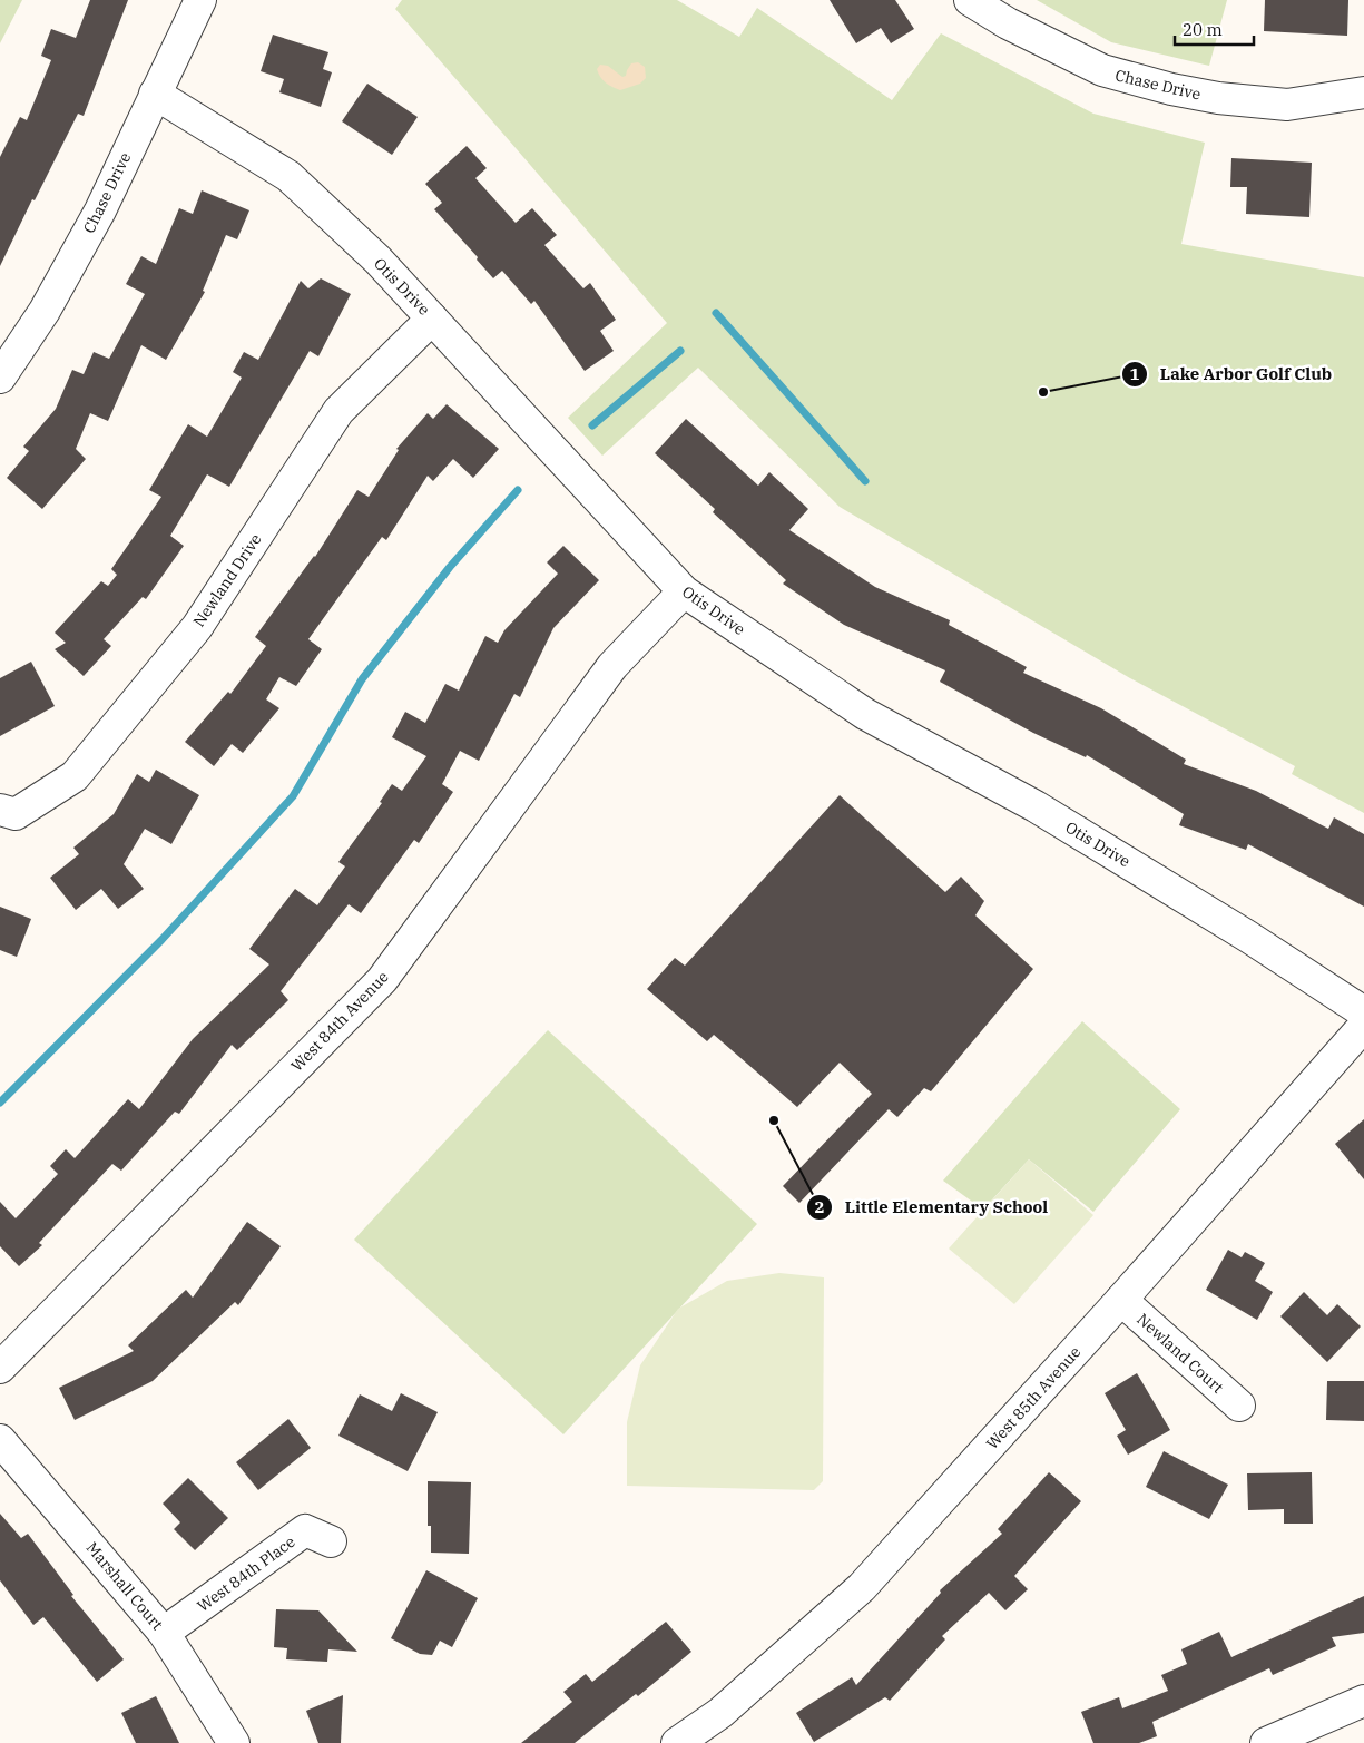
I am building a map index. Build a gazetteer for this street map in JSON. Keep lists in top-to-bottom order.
{
  "streets": {
    "street": [
      "Chase Drive",
      "Otis Drive",
      "Newland Drive",
      "West 84th Avenue",
      "Newland Court",
      "West 85th Avenue",
      "West 84th Place",
      "Marshall Court"
    ]
  },
  "crossings": [
    ["Chase Drive", "Otis Drive"],
    ["Otis Drive", "Newland Drive"],
    ["Otis Drive", "West 84th Avenue"],
    ["Newland Court", "West 85th Avenue"],
    ["West 84th Place", "Marshall Court"]
  ],
  "places": ["Lake Arbor Golf Club", "Little Elementary School"],
  "scale_bar": "20 m"
}
